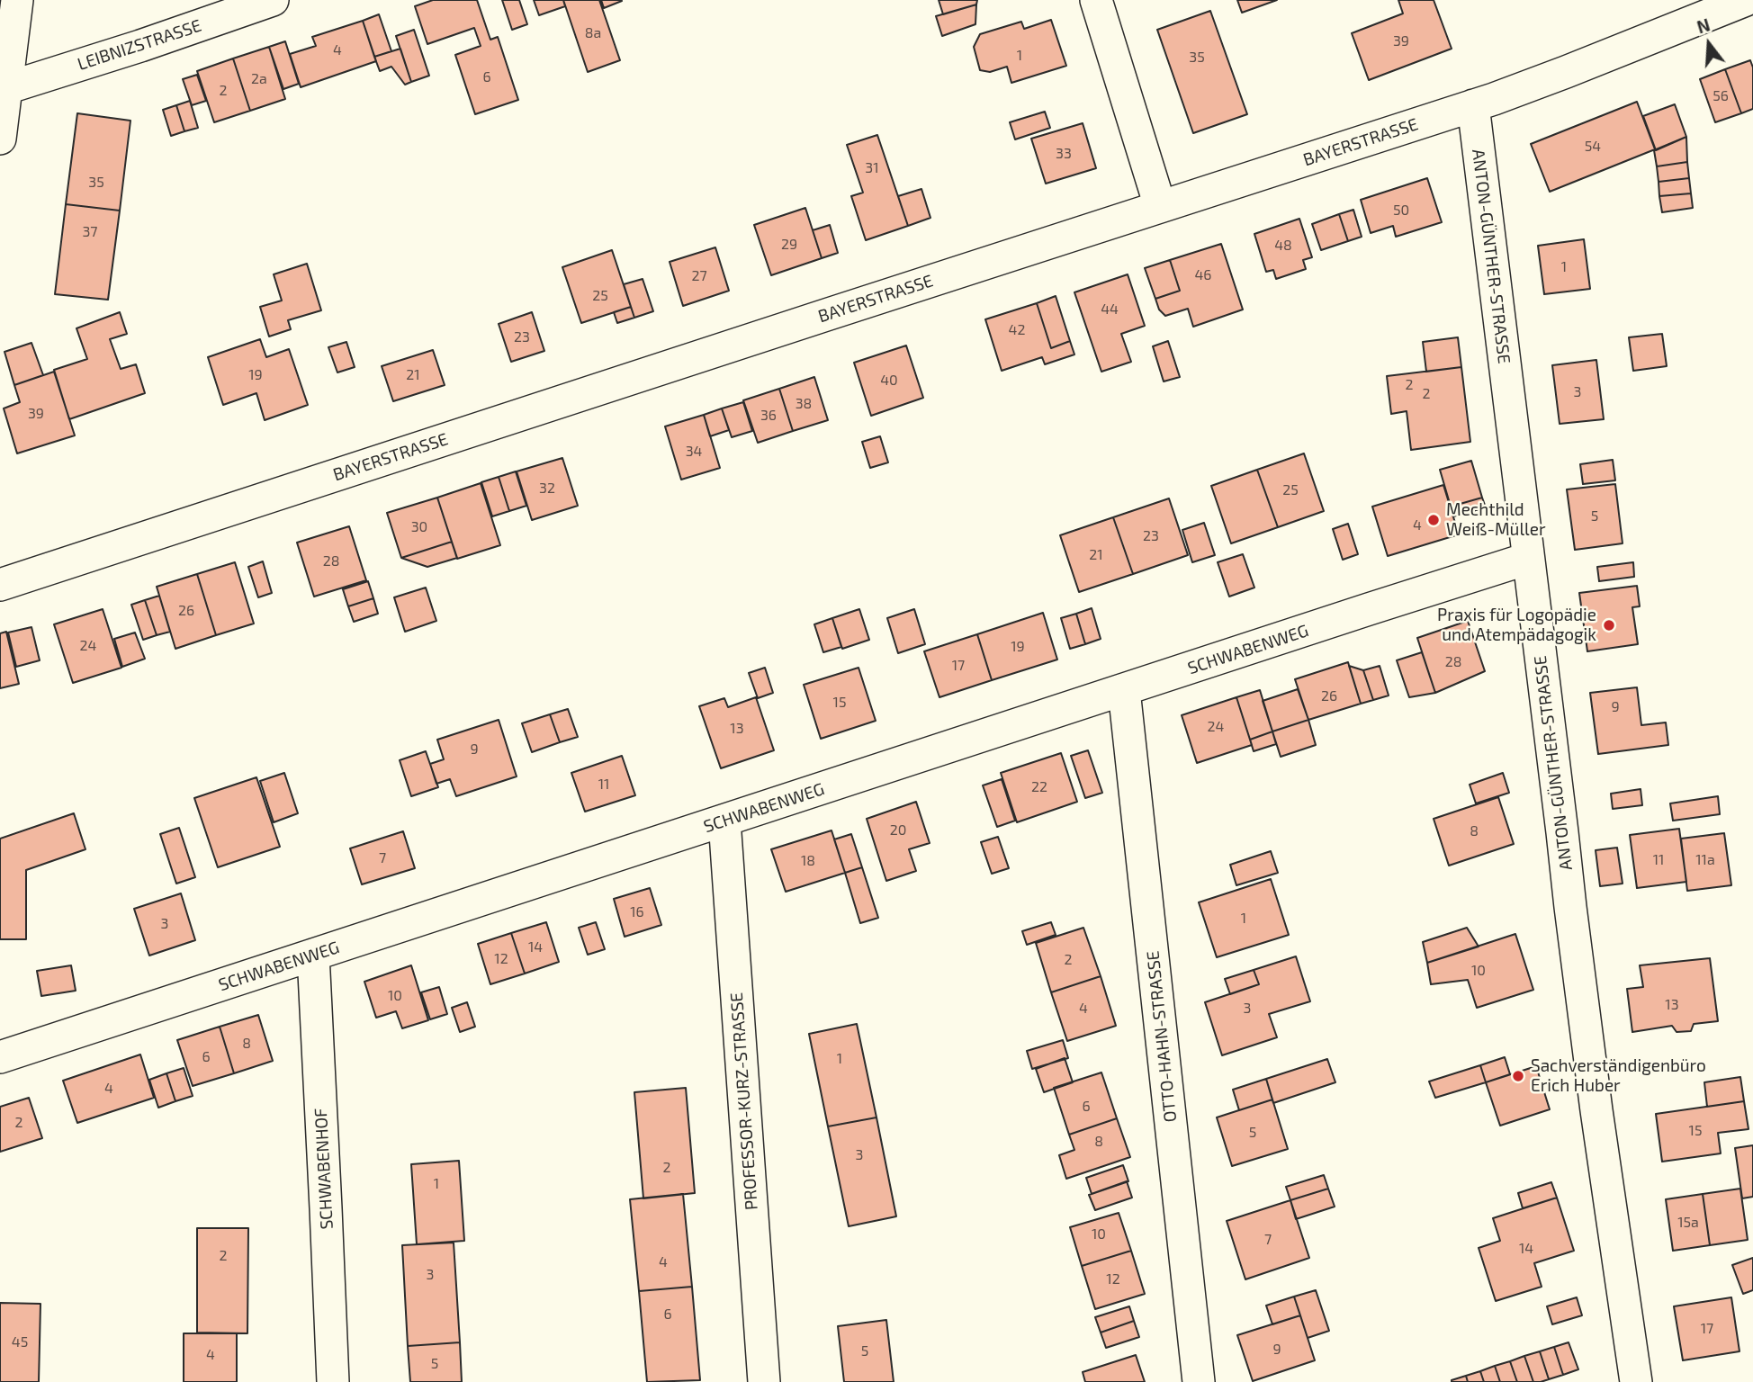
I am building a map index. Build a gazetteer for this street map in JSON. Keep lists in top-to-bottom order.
{
  "streets": {
    "street": [
      "LEIBNIZSTRASSE",
      "BAYERSTRASSE",
      "ANTON-GÜNTHER-STRASSE",
      "SCHWABENWEG",
      "OTTO-HAHN-STRASSE",
      "PROFESSOR-KURZ-STRASSE",
      "SCHWABENHOF"
    ]
  },
  "crossings": [
    ["BAYERSTRASSE", "ANTON-GÜNTHER-STRASSE"],
    ["ANTON-GÜNTHER-STRASSE", "SCHWABENWEG"],
    ["SCHWABENWEG", "OTTO-HAHN-STRASSE"],
    ["SCHWABENWEG", "PROFESSOR-KURZ-STRASSE"],
    ["SCHWABENWEG", "SCHWABENHOF"]
  ],
  "places": ["Mechthild Weiß-Müller", "Praxis für Logopädie und Atempädagogik", "Sachverständigenbüro Erich Huber"],
  "house_numbers": [
    "8a",
    "39",
    "4",
    "1",
    "35",
    "6",
    "2a",
    "2",
    "56",
    "54",
    "33",
    "31",
    "35",
    "50",
    "37",
    "29",
    "48",
    "1",
    "46",
    "27",
    "25",
    "44",
    "42",
    "23",
    "19",
    "21",
    "40",
    "2",
    "3",
    "2",
    "38",
    "39",
    "36",
    "34",
    "32",
    "25",
    "5",
    "4",
    "30",
    "23",
    "21",
    "28",
    "26",
    "24",
    "19",
    "28",
    "17",
    "26",
    "15",
    "9",
    "24",
    "13",
    "9",
    "11",
    "22",
    "20",
    "8",
    "7",
    "11",
    "11a",
    "18",
    "16",
    "1",
    "3",
    "14",
    "12",
    "2",
    "10",
    "10",
    "13",
    "4",
    "3",
    "8",
    "6",
    "1",
    "4",
    "6",
    "2",
    "15",
    "5",
    "8",
    "3",
    "2",
    "1",
    "15a",
    "10",
    "7",
    "14",
    "2",
    "4",
    "3",
    "12",
    "6",
    "17",
    "45",
    "9",
    "5",
    "4",
    "5"
  ],
  "north": "top"
}
